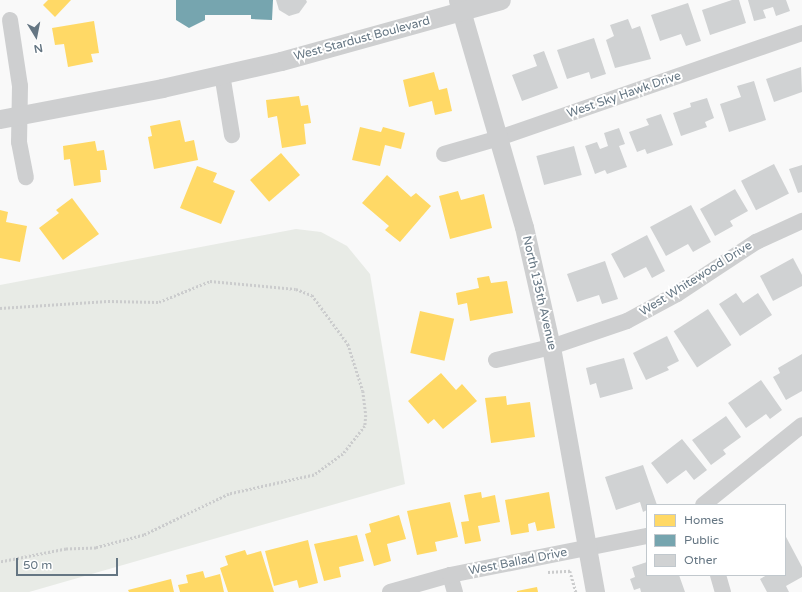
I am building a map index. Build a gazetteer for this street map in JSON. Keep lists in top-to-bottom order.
{
  "streets": {
    "street": [
      "West Stardust Boulevard",
      "West Sky Hawk Drive",
      "West Whitewood Drive",
      "North 135th Avenue",
      "West Ballad Drive"
    ]
  },
  "crossings": [
    ["West Stardust Boulevard", "North 135th Avenue"],
    ["West Sky Hawk Drive", "North 135th Avenue"],
    ["West Whitewood Drive", "North 135th Avenue"],
    ["North 135th Avenue", "West Ballad Drive"]
  ],
  "legend": ["Homes", "Public", "Other"],
  "scale_bar": "50 m",
  "north": "bottom"
}
